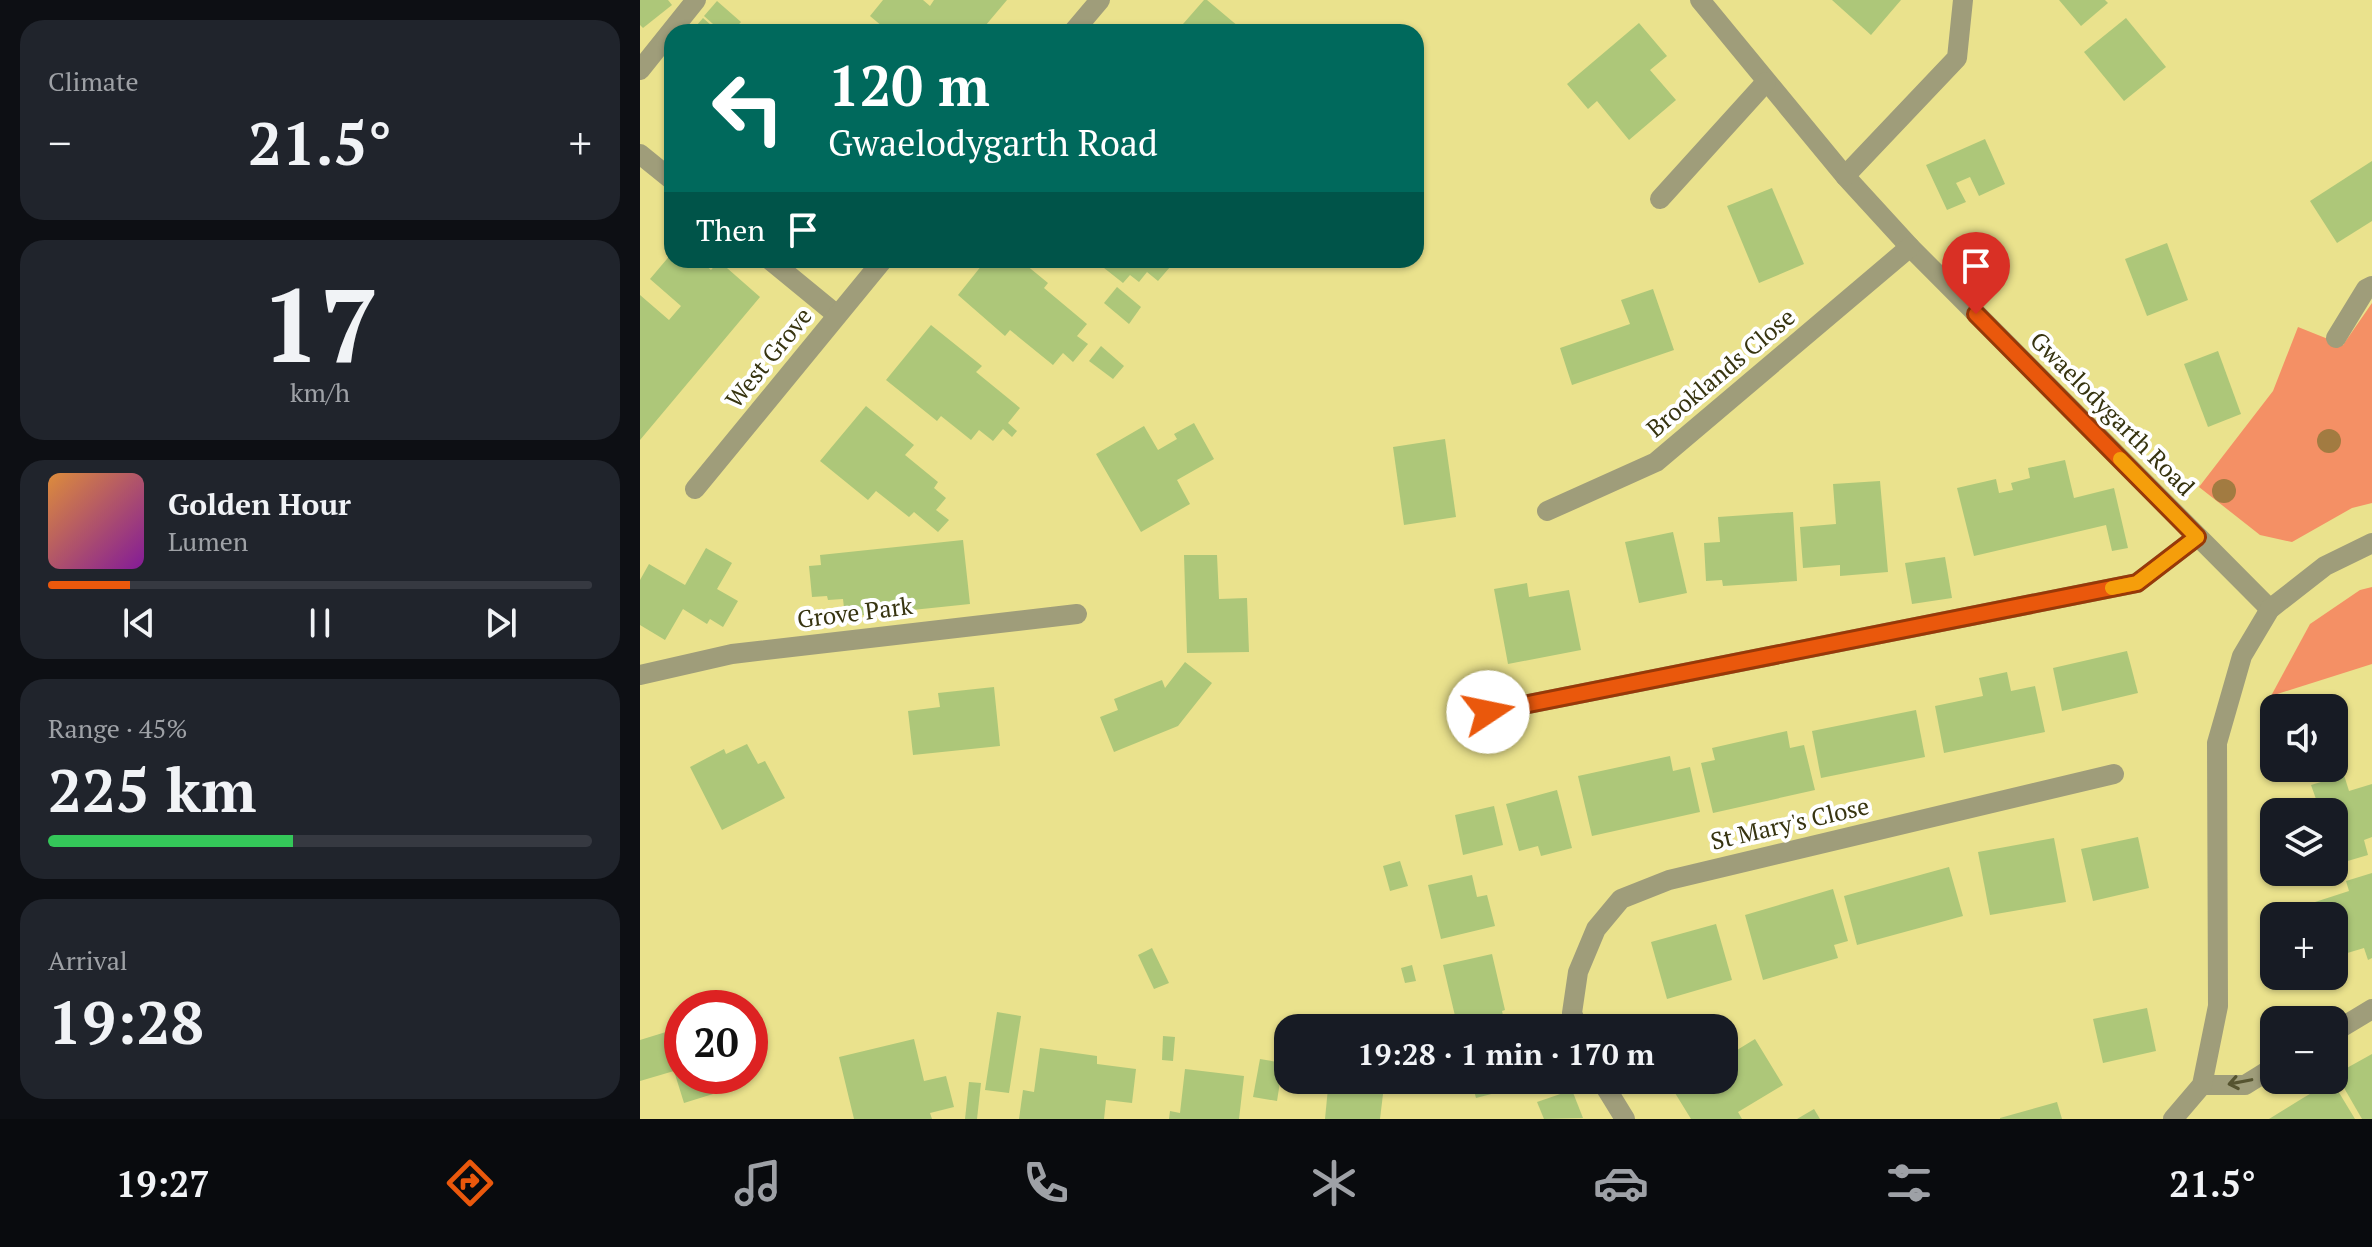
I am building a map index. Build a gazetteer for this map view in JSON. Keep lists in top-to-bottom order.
{
  "streets": {
    "street": [
      "West Grove",
      "Brooklands Close",
      "Gwaelodygarth Road",
      "Grove Park",
      "St Mary's Close"
    ]
  },
  "crossings": [
    ["Brooklands Close", "Gwaelodygarth Road"]
  ],
  "page": {
    "tile": [
      "Climate",
      ["17", "km/h"],
      ["Range · 45%", "225 km"],
      ["Arrival", "19:28"]
    ],
    "turn": ["120 m", "Gwaelodygarth Road"],
    "heat": ["−", "21.5°", "+"],
    "then": "Then",
    "song": ["Golden Hour", "Lumen"],
    "map_buttons": ["+", "−"],
    "limit": "20",
    "trip": "19:28 · 1 min · 170 m",
    "tabs": ["19:27", "21.5°"]
  }
}
